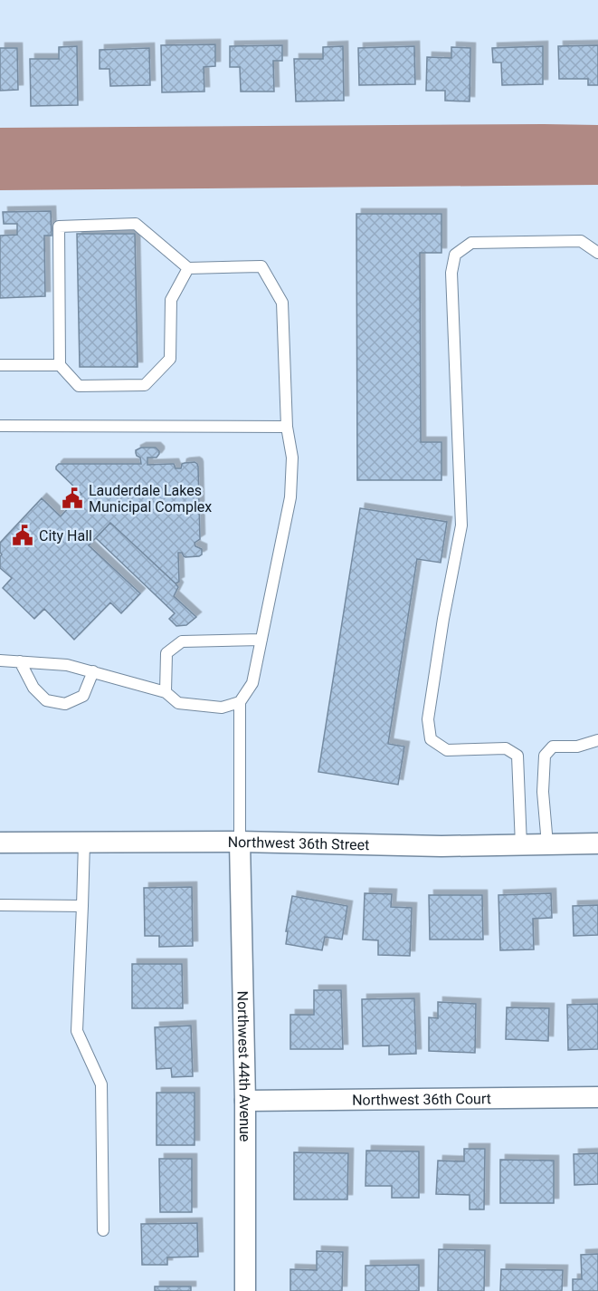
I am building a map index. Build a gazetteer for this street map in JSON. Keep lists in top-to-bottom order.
{
  "streets": {
    "street": ["Northwest 36th Street", "Northwest 44th Avenue", "Northwest 36th Court"]
  },
  "crossings": [
    ["Northwest 36th Street", "Northwest 44th Avenue"],
    ["Northwest 44th Avenue", "Northwest 36th Court"]
  ],
  "places": {
    "public building": ["Lauderdale Lakes Municipal Complex", "City Hall"]
  }
}
